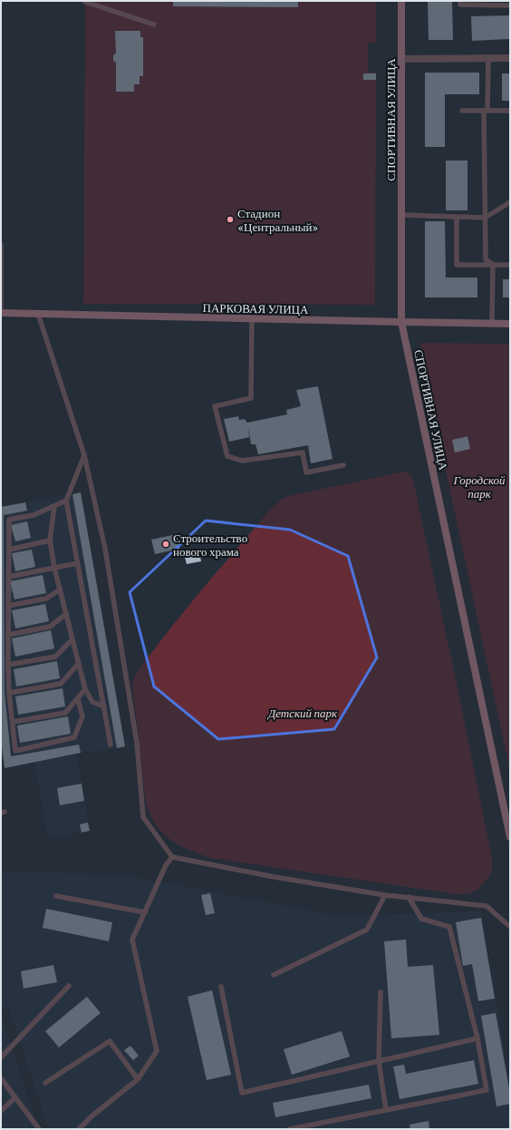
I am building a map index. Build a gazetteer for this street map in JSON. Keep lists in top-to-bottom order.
{
  "streets": {
    "street": ["СПОРТИВНАЯ УЛИЦА", "ПАРКОВАЯ УЛИЦА"]
  },
  "crossings": [
    ["СПОРТИВНАЯ УЛИЦА", "ПАРКОВАЯ УЛИЦА"]
  ],
  "parks": ["Городской парк", "Детский парк"],
  "places": ["Стадион «Центральный»", "Строительство нового храма"]
}
